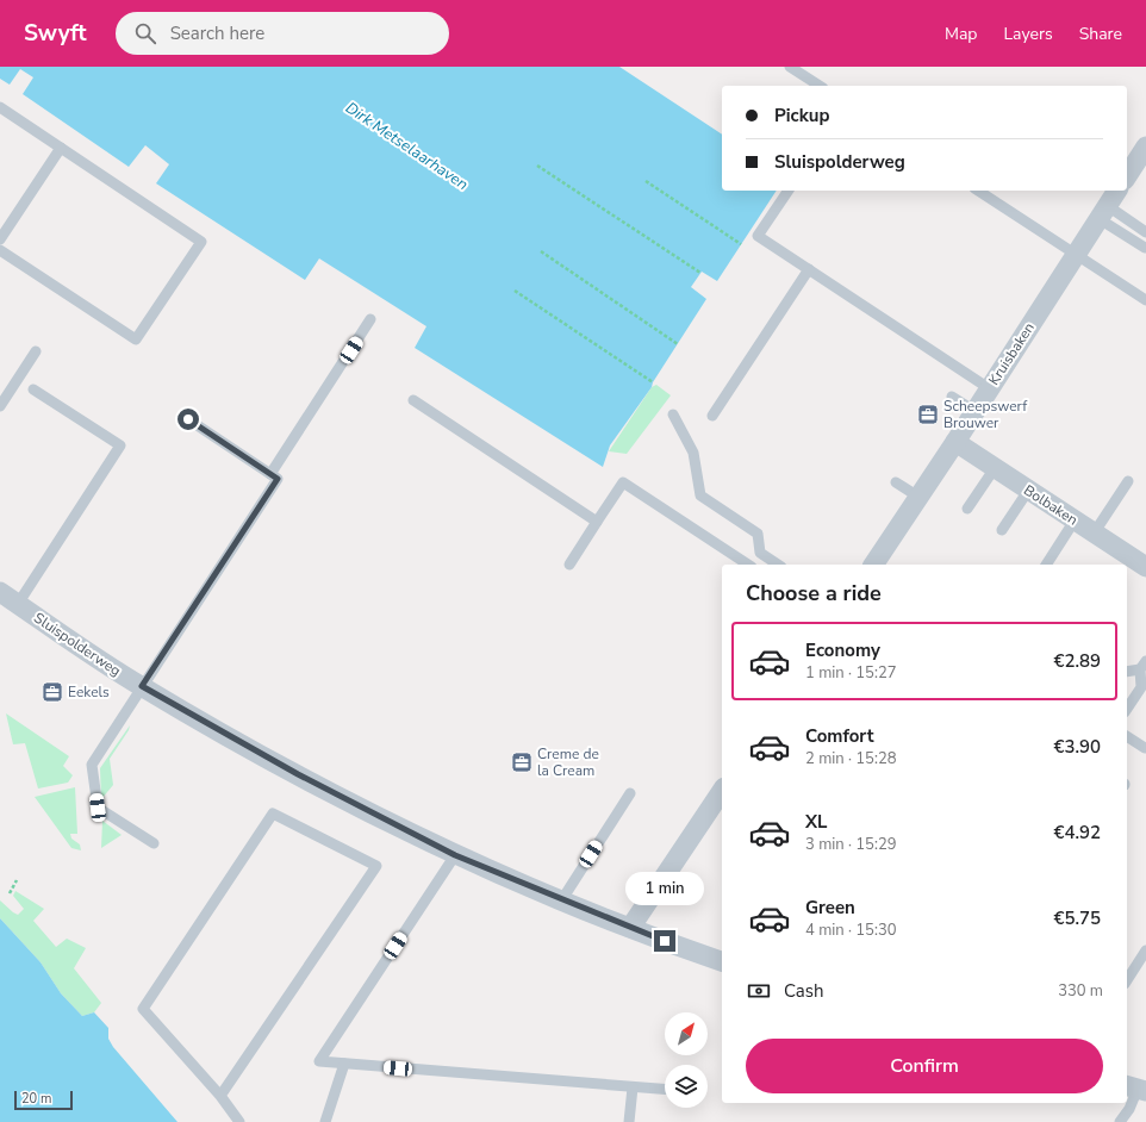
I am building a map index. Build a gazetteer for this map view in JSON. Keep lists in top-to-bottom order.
{
  "streets": {
    "street": ["Kruisbaken", "Bolbaken", "Sluispolderweg"]
  },
  "crossings": [
    ["Kruisbaken", "Bolbaken"]
  ],
  "water": ["Dirk Metselaarhaven"],
  "places": {
    "office": ["Scheepswerf Brouwer", "Eekels", "Creme de la Cream"]
  },
  "scale_bar": "20 m",
  "north": "top right",
  "page": {
    "header": "Swyft",
    "search": "Search here",
    "nav": ["Map", "Layers", "Share"],
    "banner": ["Pickup", "Sluispolderweg"],
    "heading": "Choose a ride",
    "list": [
      {
        "name": "Economy",
        "note": "1 min · 15:27",
        "value": "€2.89"
      },
      {
        "name": "Comfort",
        "note": "2 min · 15:28",
        "value": "€3.90"
      },
      {
        "name": "XL",
        "note": "3 min · 15:29",
        "value": "€4.92"
      },
      {
        "name": "Green",
        "note": "4 min · 15:30",
        "value": "€5.75"
      }
    ],
    "bubble": "1 min",
    "pay": ["Cash", "330 m"],
    "buttons": "Confirm",
    "scale": "20 m"
  }
}
